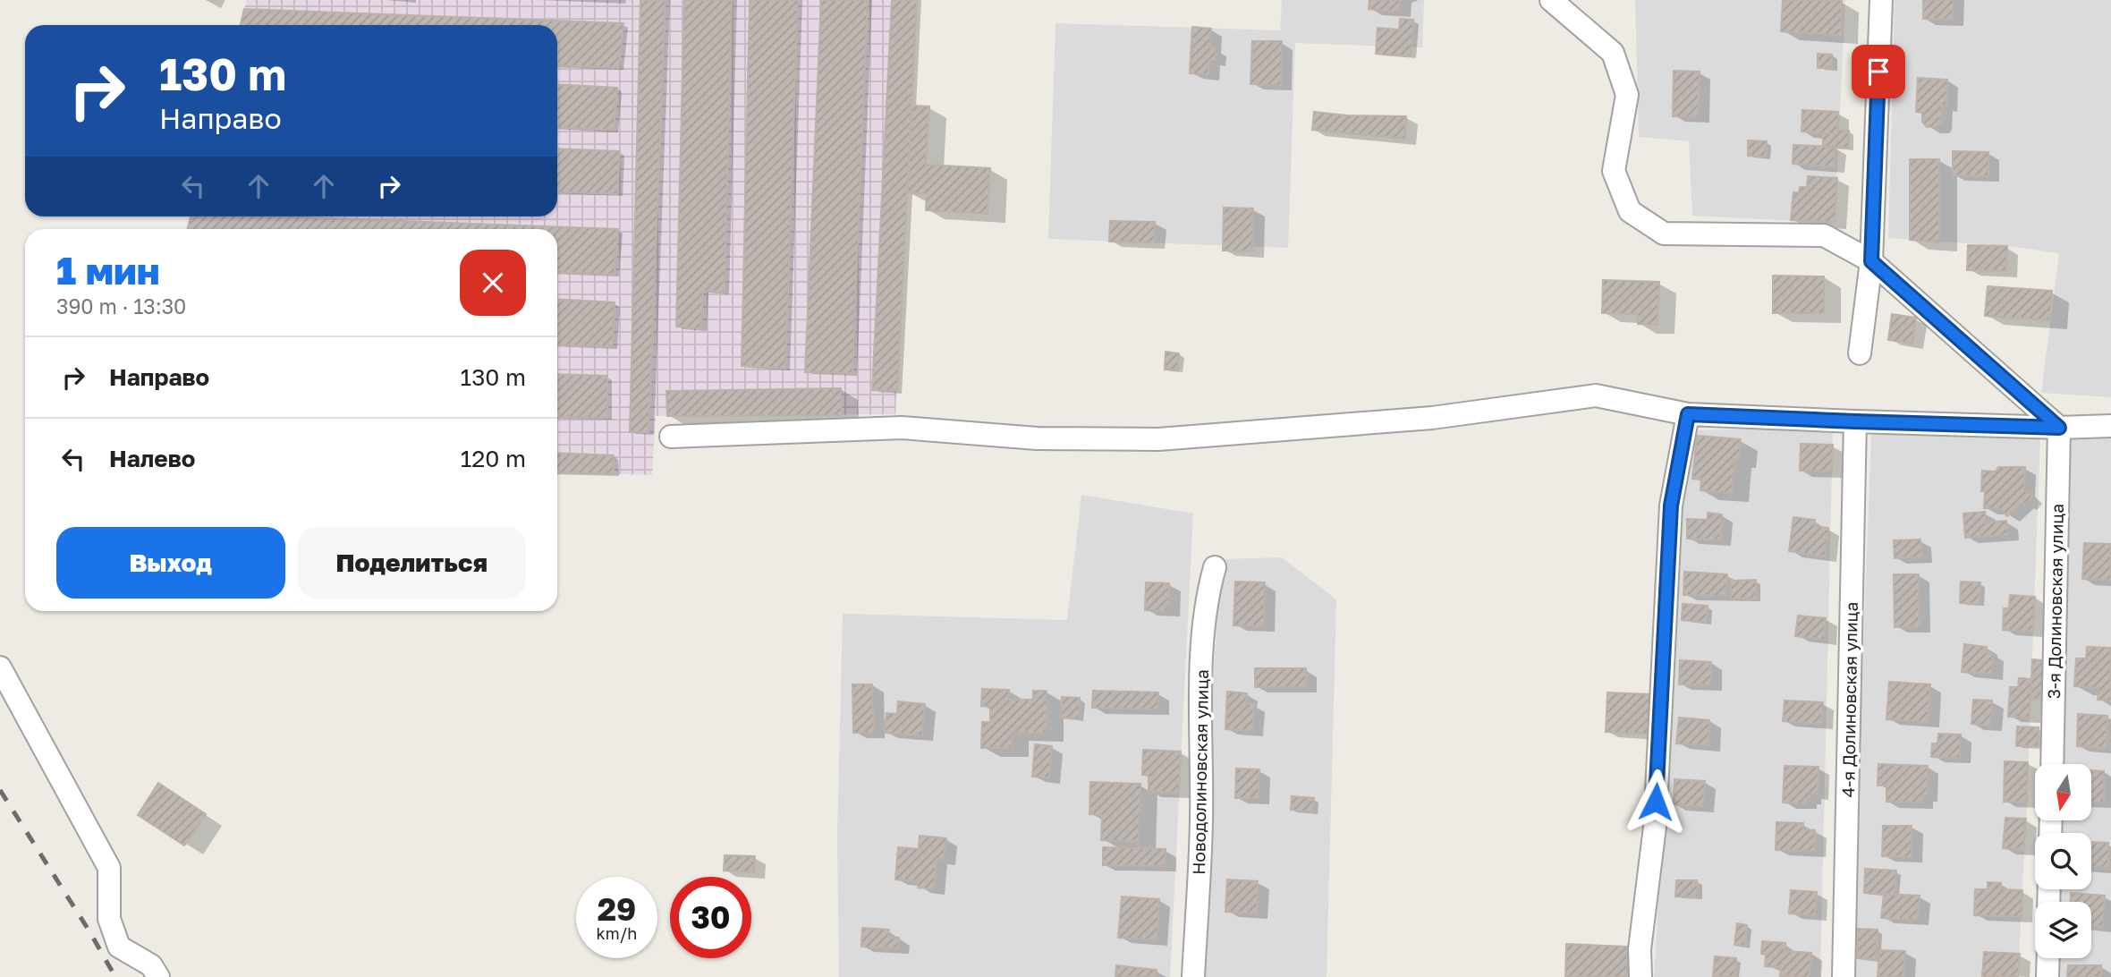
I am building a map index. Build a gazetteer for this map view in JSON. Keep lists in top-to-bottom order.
{
  "streets": {
    "street": ["3-я Долиновская улица", "4-я Долиновская улица", "Новодолиновская улица"]
  },
  "north": "bottom",
  "page": {
    "turn": ["130 m", "Направо"],
    "heading": ["1 мин", "390 m · 13:30"],
    "list": [
      {
        "name": "Направо",
        "value": "130 m"
      },
      {
        "name": "Налево",
        "value": "120 m"
      }
    ],
    "buttons": ["Выход", "Поделиться"],
    "speed": "29 km/h",
    "limit": "30"
  }
}
